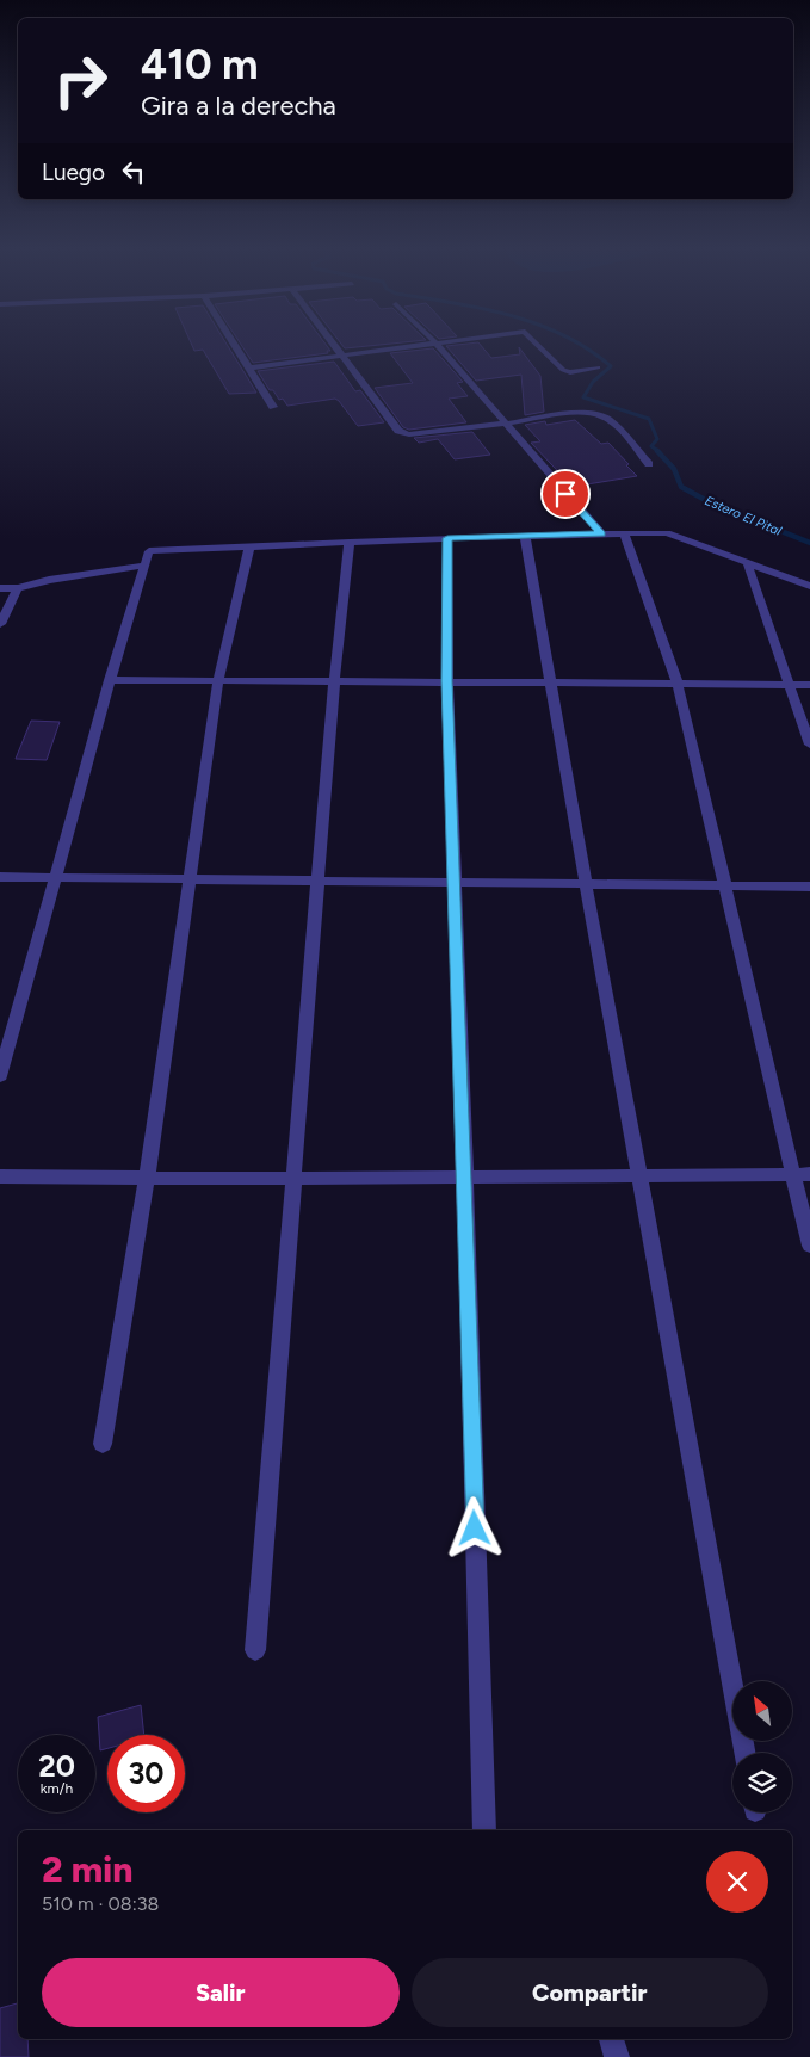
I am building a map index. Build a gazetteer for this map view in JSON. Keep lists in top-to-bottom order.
{
  "water": ["Estero El Pital"],
  "north": "top left",
  "page": {
    "turn": ["410 m", "Gira a la derecha"],
    "then": "Luego",
    "speed": "20 km/h",
    "limit": "30",
    "heading": ["2 min", "510 m · 08:38"],
    "buttons": ["Salir", "Compartir"]
  }
}
